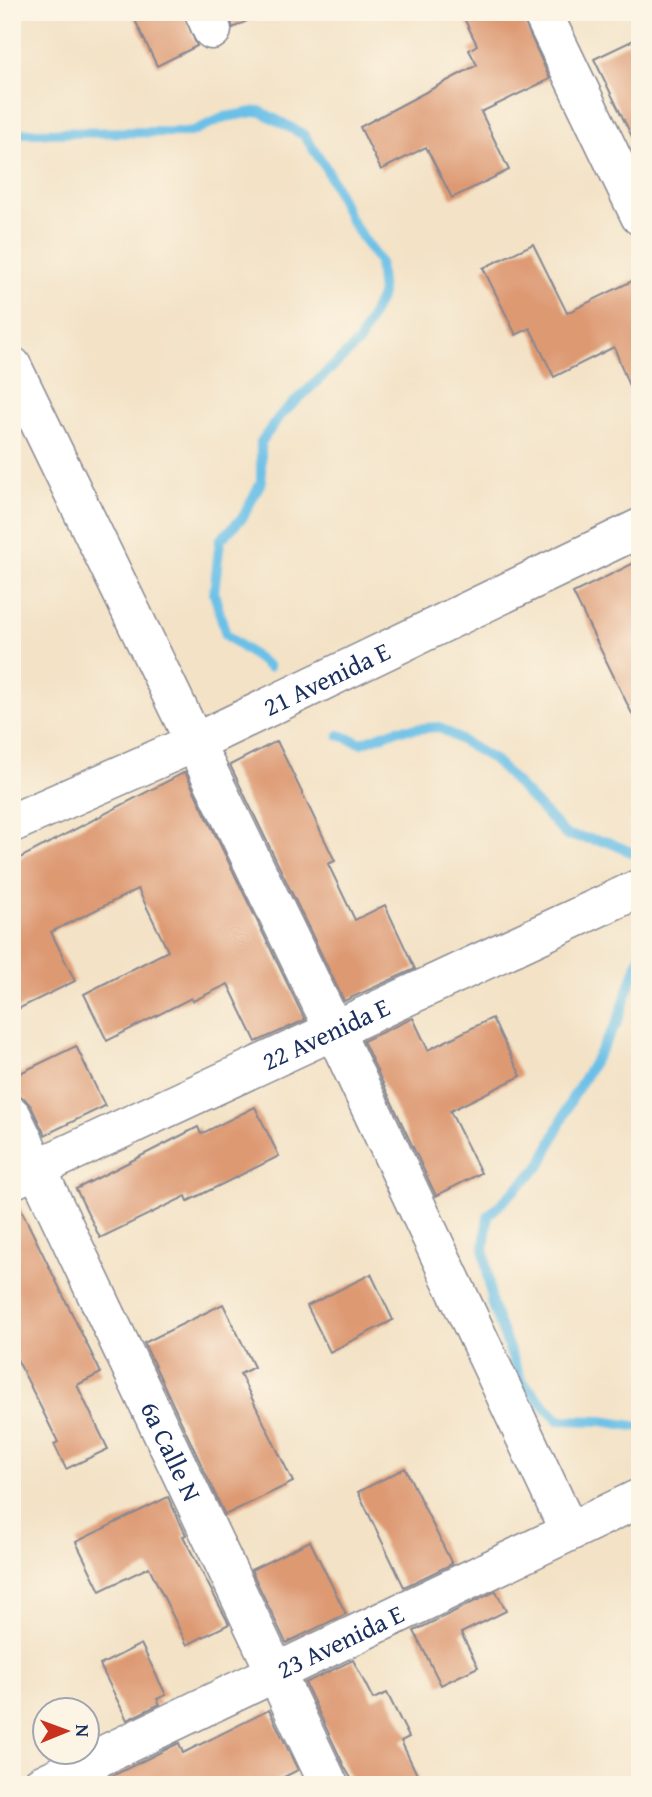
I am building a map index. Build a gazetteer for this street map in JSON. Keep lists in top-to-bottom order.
{
  "streets": {
    "street": [
      "21 Avenida E",
      "22 Avenida E",
      "6a Calle N",
      "23 Avenida E"
    ]
  },
  "crossings": [
    ["22 Avenida E", "6a Calle N"],
    ["6a Calle N", "23 Avenida E"]
  ],
  "north": "right"
}
